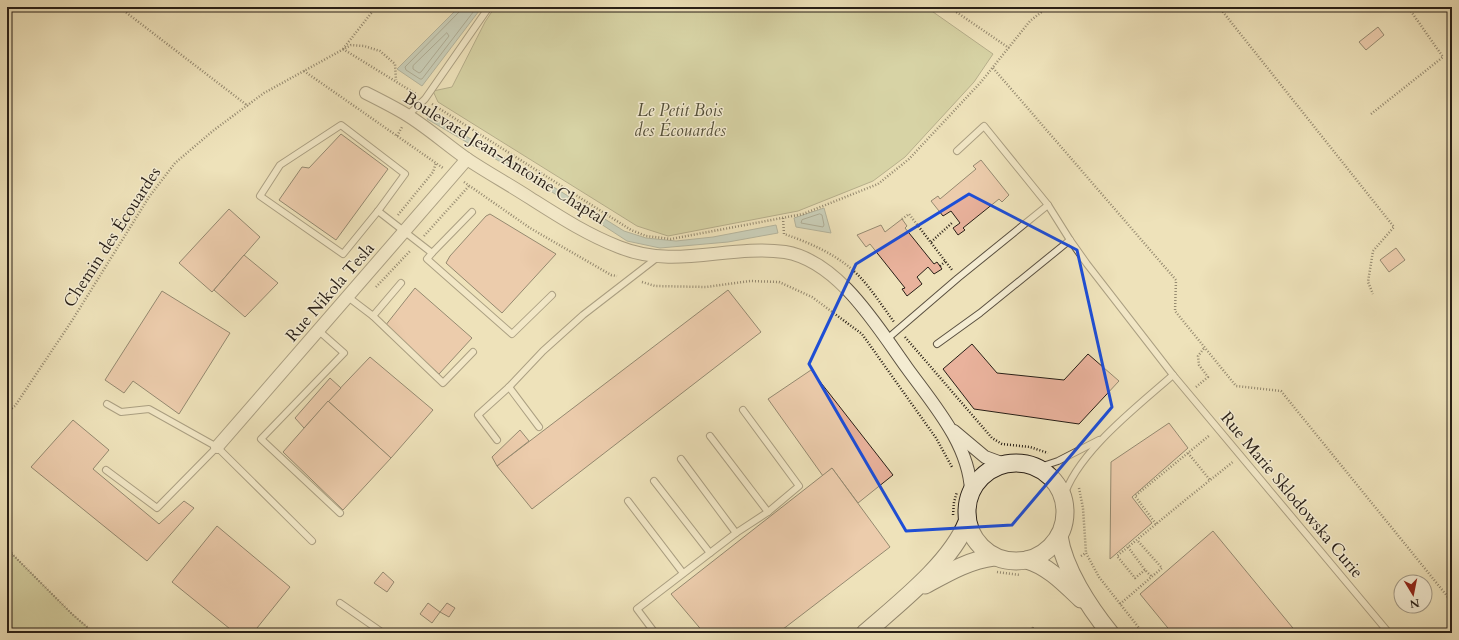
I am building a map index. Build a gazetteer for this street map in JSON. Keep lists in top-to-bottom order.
{
  "streets": {
    "street": ["Boulevard Jean-Antoine Chaptal", "Rue Nikola Tesla"],
    "lane": ["Rue Marie Sklodowska Curie"],
    "path": ["Chemin des Écouardes"]
  },
  "crossings": [
    ["Boulevard Jean-Antoine Chaptal", "Rue Nikola Tesla"]
  ],
  "parks": ["Le Petit Bois des Écouardes"],
  "north": "bottom"
}
